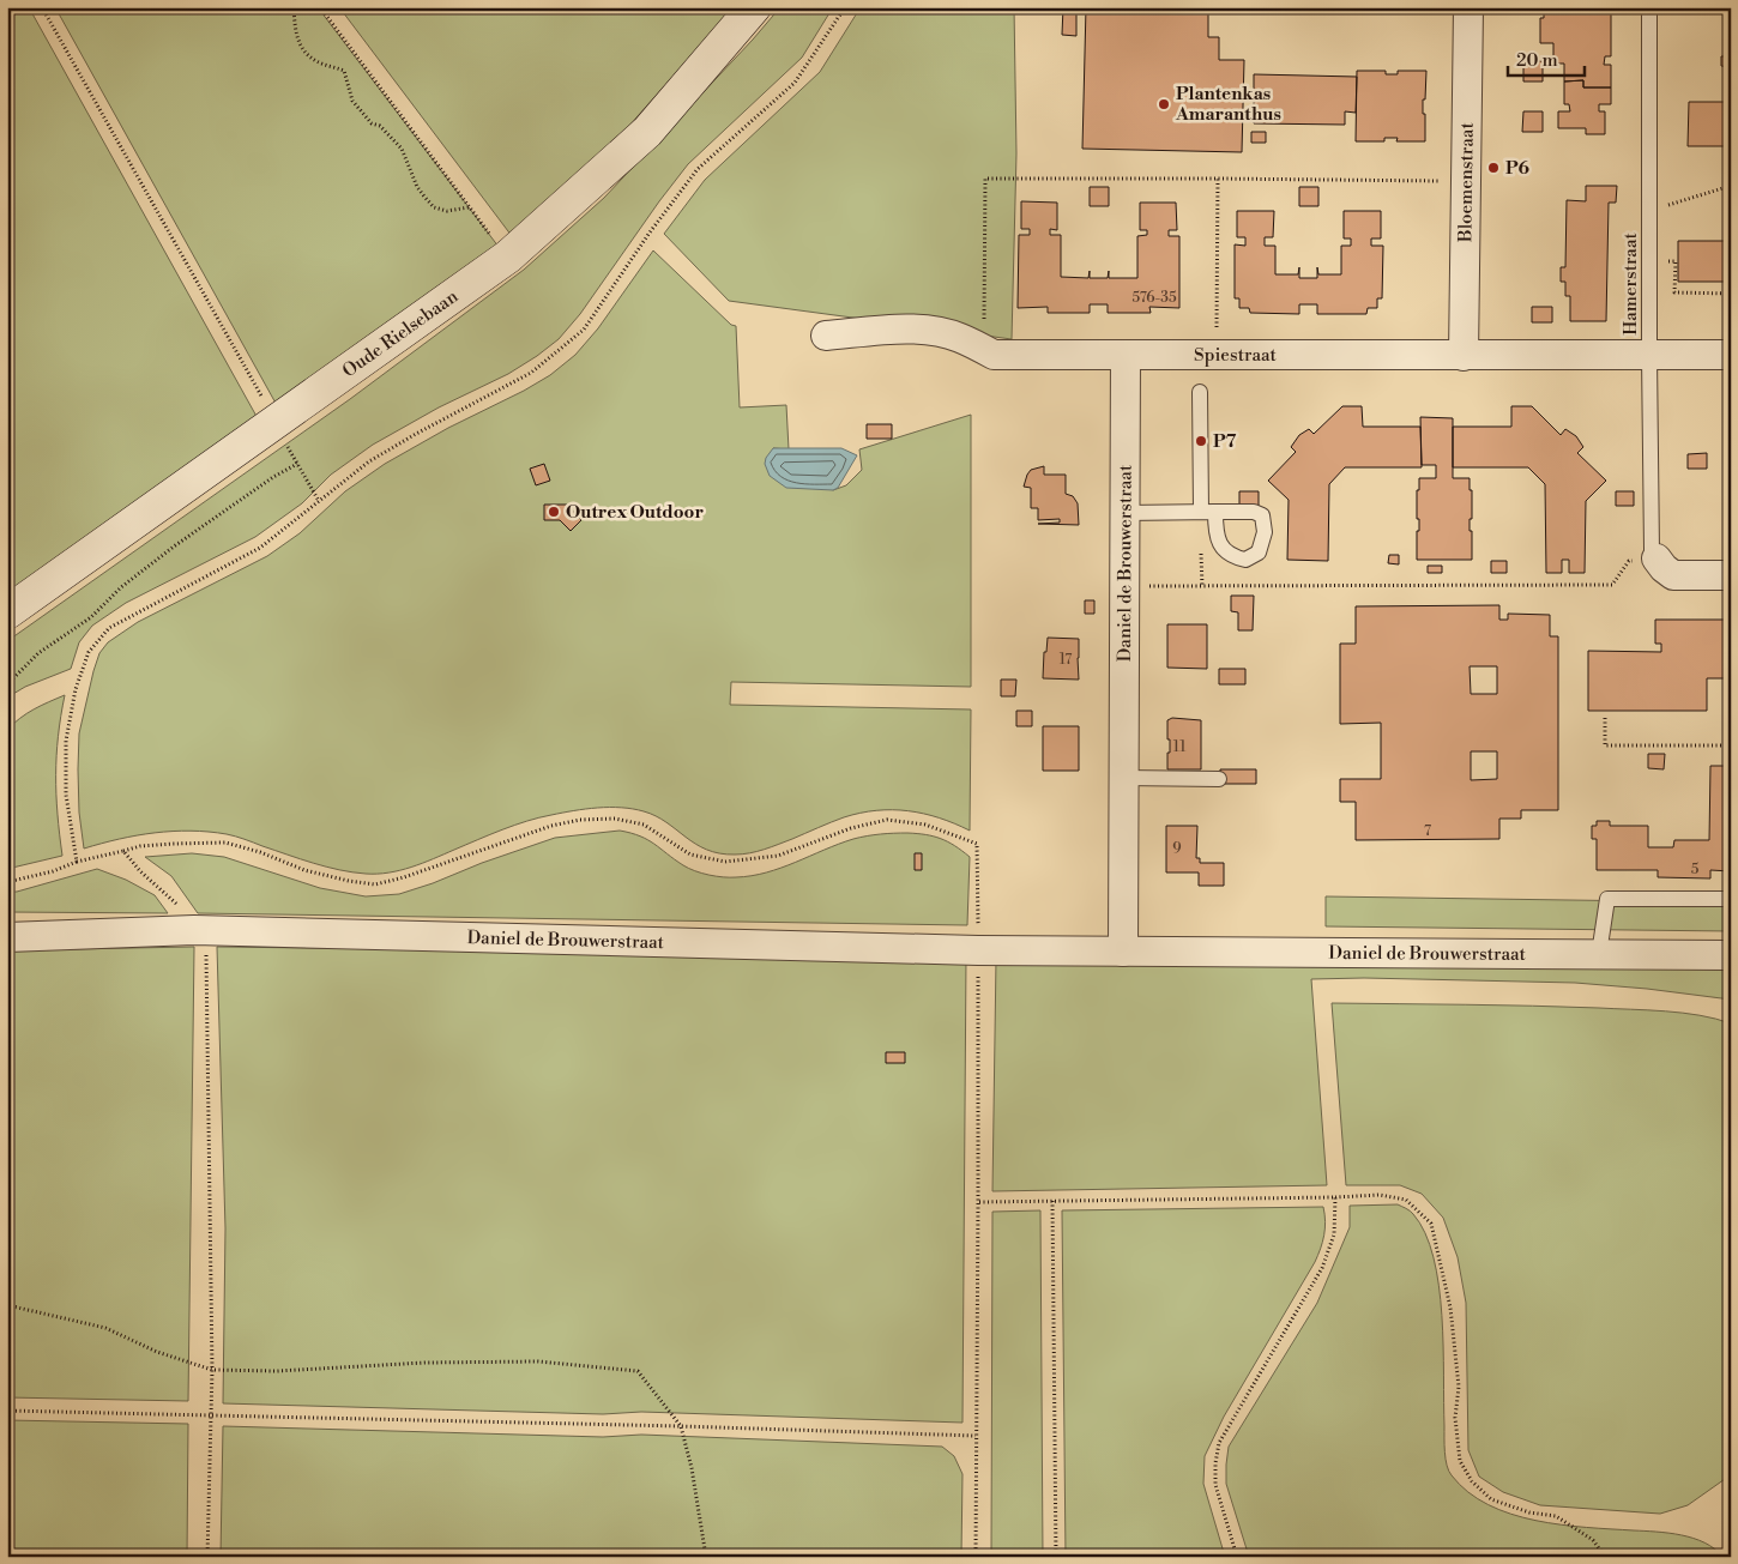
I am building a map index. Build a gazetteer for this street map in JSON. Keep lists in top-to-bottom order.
{
  "streets": {
    "street": [
      "Bloemenstraat",
      "Oude Rielsebaan",
      "Spiestraat",
      "Daniel de Brouwerstraat"
    ],
    "lane": ["Hamerstraat"]
  },
  "crossings": [
    ["Bloemenstraat", "Spiestraat"],
    ["Hamerstraat", "Spiestraat"],
    ["Spiestraat", "Daniel de Brouwerstraat"]
  ],
  "places": [
    "Plantenkas Amaranthus",
    "P6",
    "P7",
    "Outrex Outdoor"
  ],
  "house_numbers": [
    "576-35",
    "17",
    "11",
    "7",
    "9",
    "5"
  ],
  "scale_bar": "20 m"
}
